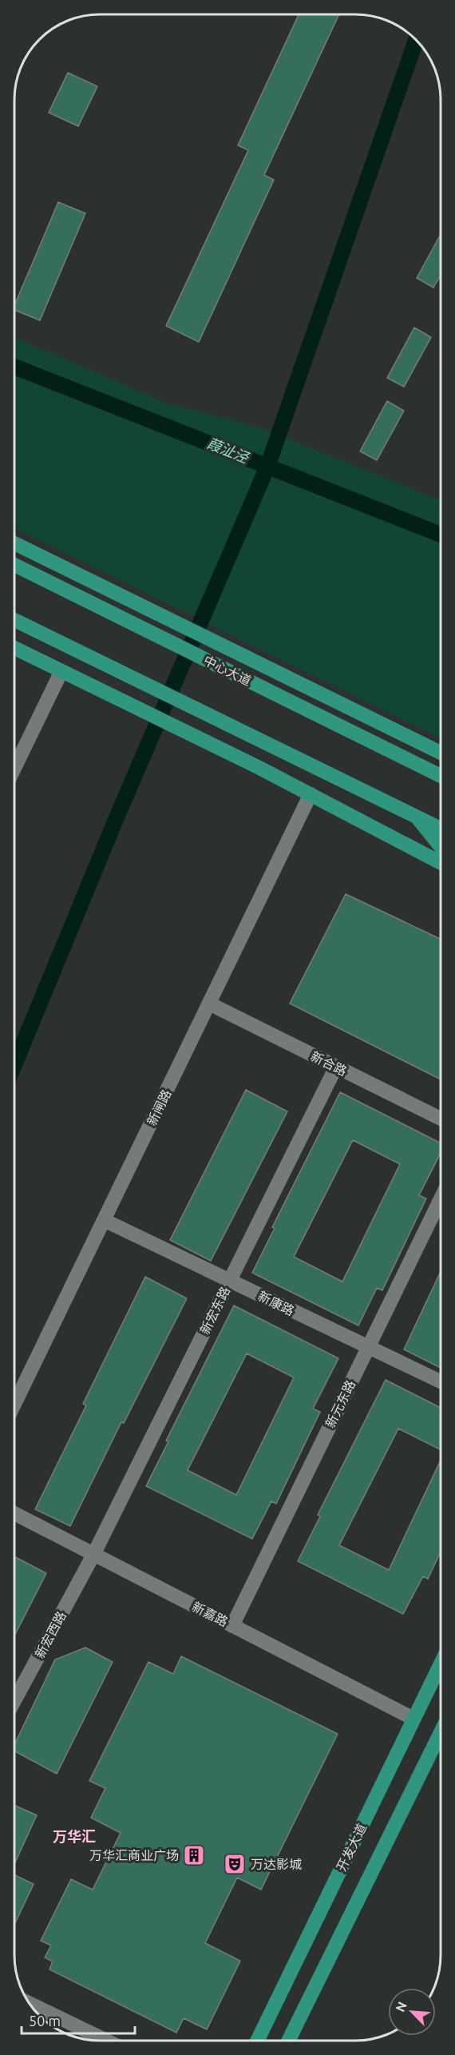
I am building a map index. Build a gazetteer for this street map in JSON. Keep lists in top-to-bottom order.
{
  "streets": {
    "main road": ["中心大道", "开发大道"],
    "street": [
      "新合路",
      "新闸路",
      "新康路",
      "新宏东路",
      "新元东路",
      "新嘉路",
      "新宏西路"
    ]
  },
  "crossings": [
    ["新合路", "新闸路"],
    ["新合路", "新宏东路"],
    ["新闸路", "新康路"],
    ["新康路", "新宏东路"],
    ["新康路", "新元东路"],
    ["新宏东路", "新嘉路"],
    ["新宏东路", "新宏西路"],
    ["新元东路", "新嘉路"],
    ["新嘉路", "新宏西路"],
    ["新嘉路", "开发大道"]
  ],
  "districts": ["万华汇"],
  "water": ["葭沚泾"],
  "places": {
    "building": ["万华汇商业广场"],
    "theatre": ["万达影城"]
  },
  "scale_bar": "50 m",
  "north": "top left"
}
